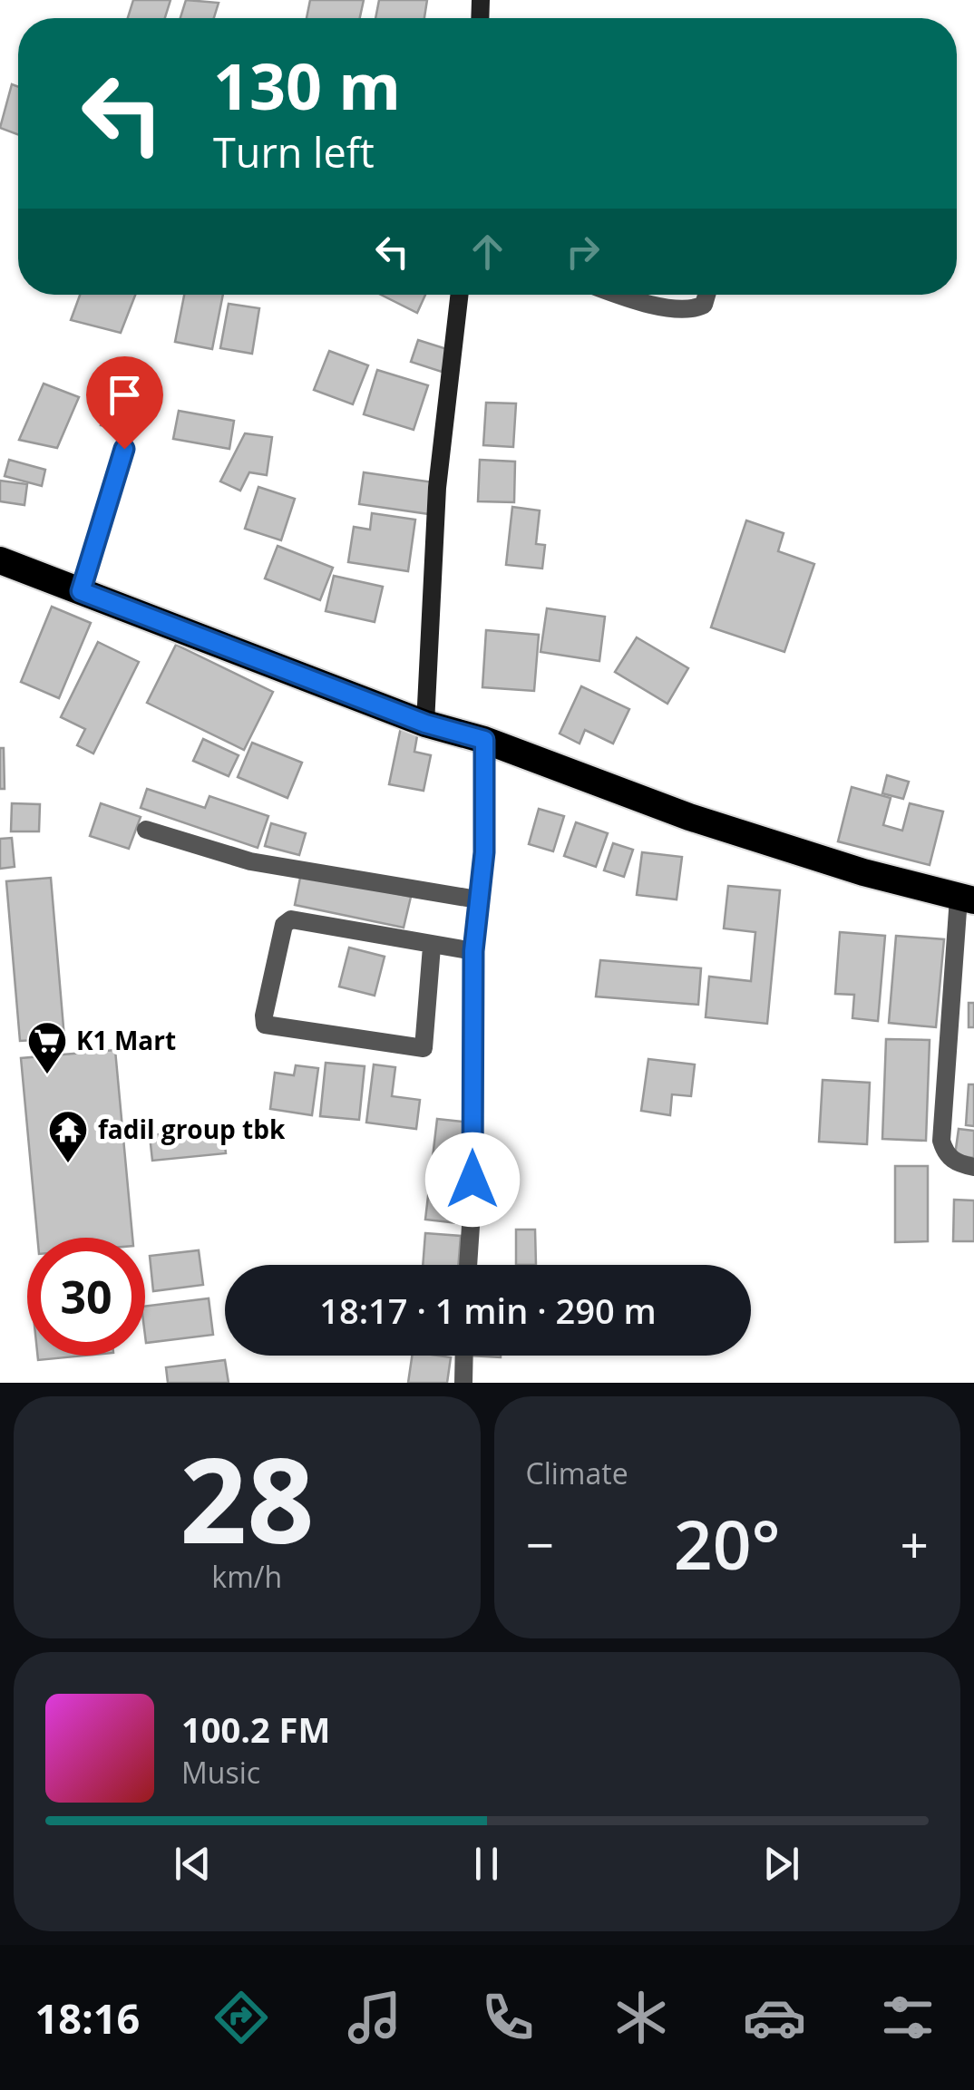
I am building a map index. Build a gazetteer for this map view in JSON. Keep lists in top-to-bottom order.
{
  "places": {
    "supermarket": ["K1 Mart"],
    "temple": ["fadil group tbk"]
  },
  "page": {
    "turn": ["130 m", "Turn left"],
    "limit": "30",
    "trip": "18:17 · 1 min · 290 m",
    "tile": [
      ["28", "km/h"],
      "Climate"
    ],
    "heat": ["−", "20°", "+"],
    "song": ["100.2 FM", "Music"],
    "tabs": "18:16"
  }
}
